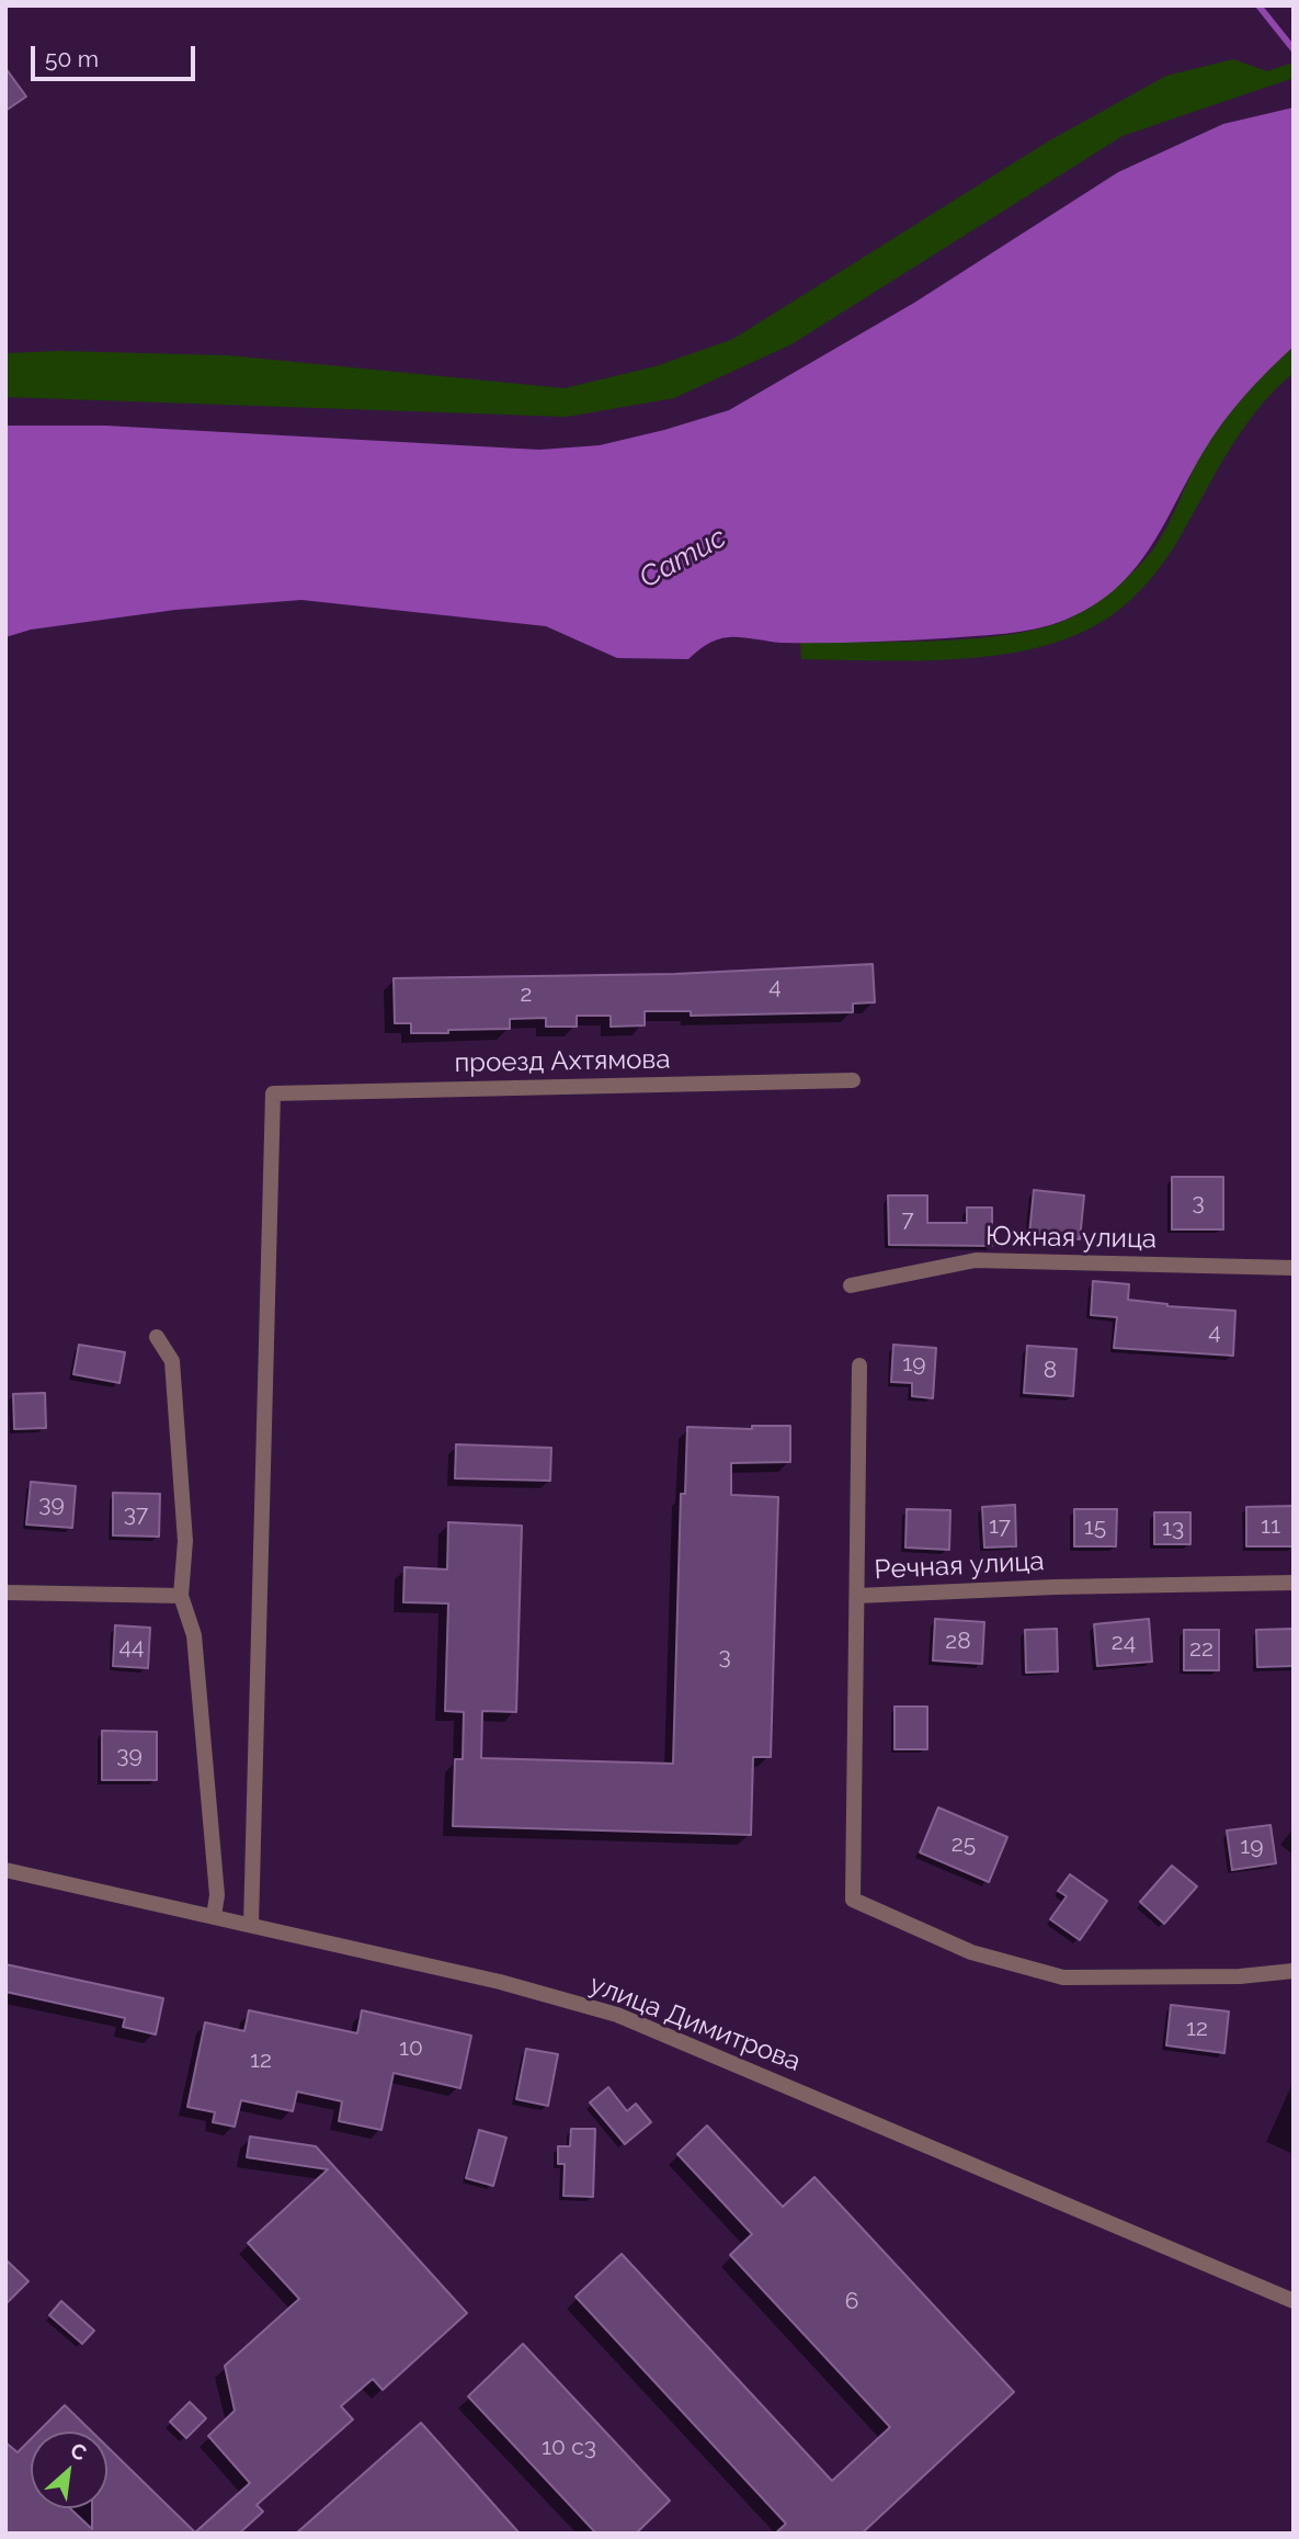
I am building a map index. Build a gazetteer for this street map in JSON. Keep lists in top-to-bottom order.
{
  "streets": {
    "street": [
      "проезд Ахтямова",
      "Южная улица",
      "Речная улица",
      "улица Димитрова"
    ]
  },
  "crossings": [
    ["проезд Ахтямова", "улица Димитрова"]
  ],
  "water": ["Сатис"],
  "house_numbers": [
    "4",
    "2",
    "3",
    "7",
    "4",
    "19",
    "8",
    "39",
    "37",
    "17",
    "11",
    "15",
    "13",
    "28",
    "24",
    "44",
    "22",
    "3",
    "39",
    "25",
    "19",
    "12",
    "10",
    "12",
    "6",
    "10 с3"
  ],
  "scale_bar": "50 m",
  "north": "top right"
}
